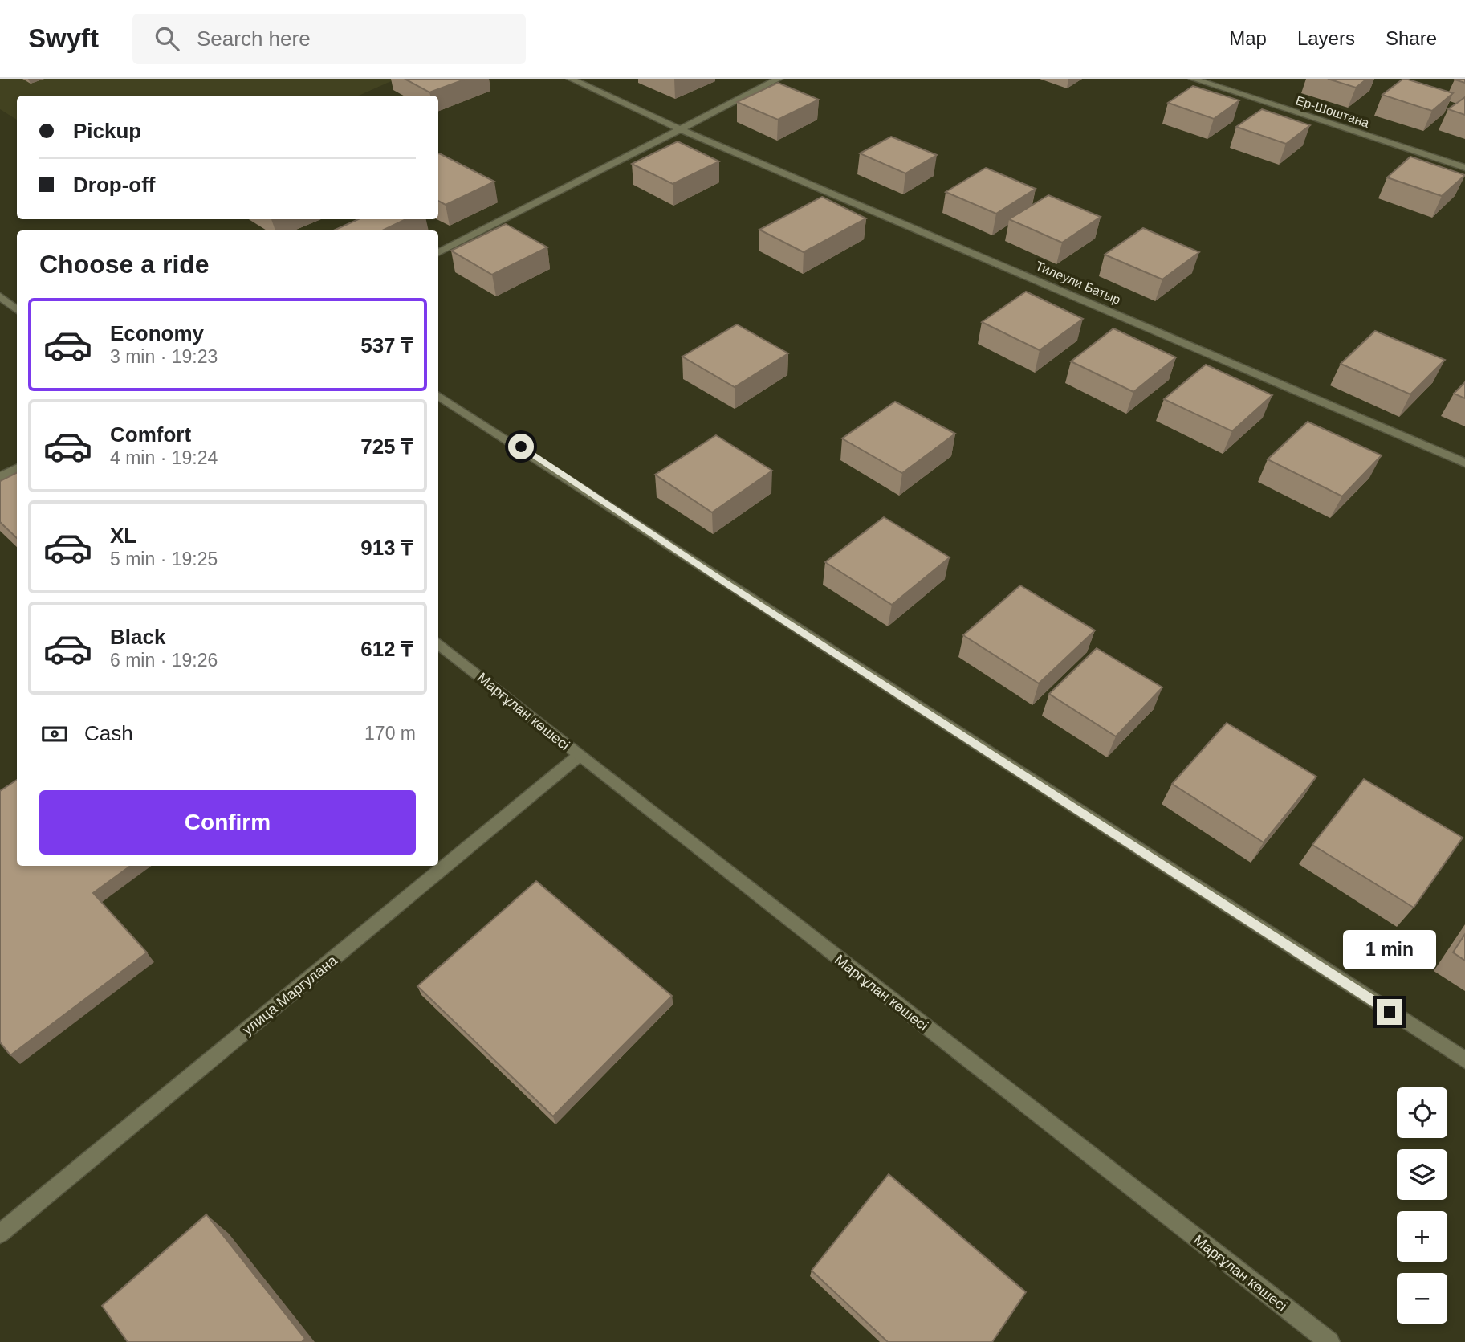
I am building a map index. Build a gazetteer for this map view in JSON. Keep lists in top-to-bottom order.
{
  "streets": {
    "street": [
      "Ер-Шоштана",
      "Тилеули Батыр",
      "Марғұлан көшесі",
      "улица Маргулана"
    ]
  },
  "crossings": [
    ["Марғұлан көшесі", "улица Маргулана"]
  ],
  "page": {
    "header": "Swyft",
    "search": "Search here",
    "nav": ["Map", "Layers", "Share"],
    "banner": ["Pickup", "Drop-off"],
    "heading": "Choose a ride",
    "list": [
      {
        "name": "Economy",
        "note": "3 min · 19:23",
        "value": "537 ₸"
      },
      {
        "name": "Comfort",
        "note": "4 min · 19:24",
        "value": "725 ₸"
      },
      {
        "name": "XL",
        "note": "5 min · 19:25",
        "value": "913 ₸"
      },
      {
        "name": "Black",
        "note": "6 min · 19:26",
        "value": "612 ₸"
      }
    ],
    "pay": ["Cash", "170 m"],
    "buttons": "Confirm",
    "bubble": "1 min",
    "map_buttons": ["+", "−"]
  }
}
